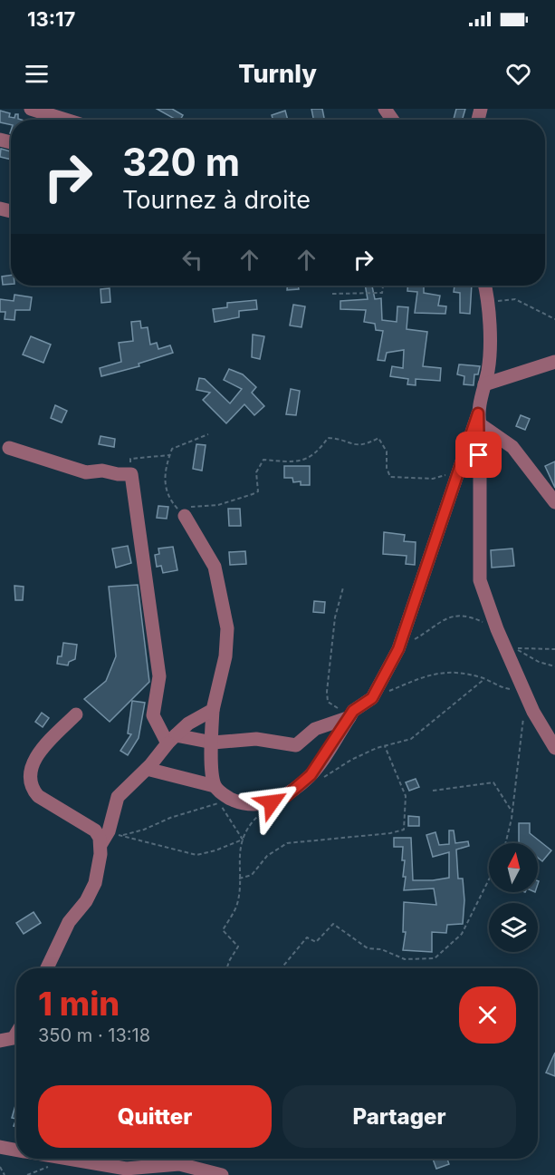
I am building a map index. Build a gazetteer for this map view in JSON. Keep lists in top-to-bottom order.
{
  "north": "top",
  "page": {
    "status": "13:17",
    "header": "Turnly",
    "turn": ["320 m", "Tournez à droite"],
    "heading": ["1 min", "350 m · 13:18"],
    "buttons": ["Quitter", "Partager"]
  }
}
